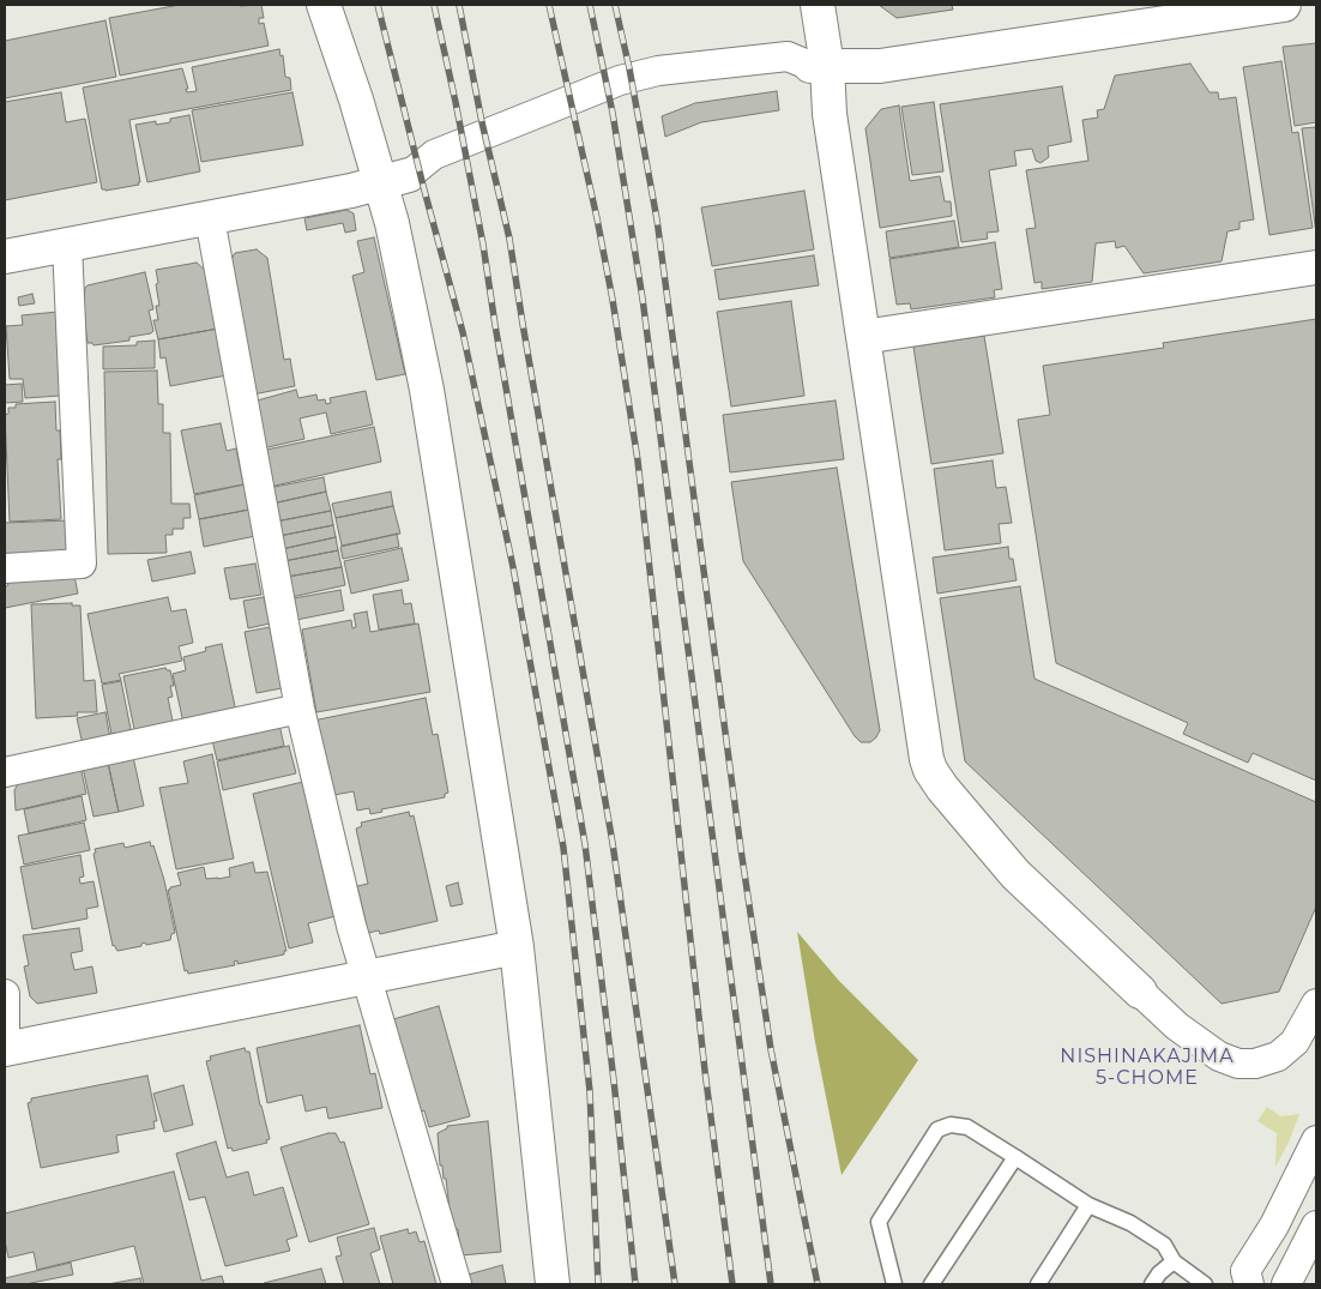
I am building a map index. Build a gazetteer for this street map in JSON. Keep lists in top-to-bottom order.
{
  "districts": ["NISHINAKAJIMA 5-CHOME"]
}
